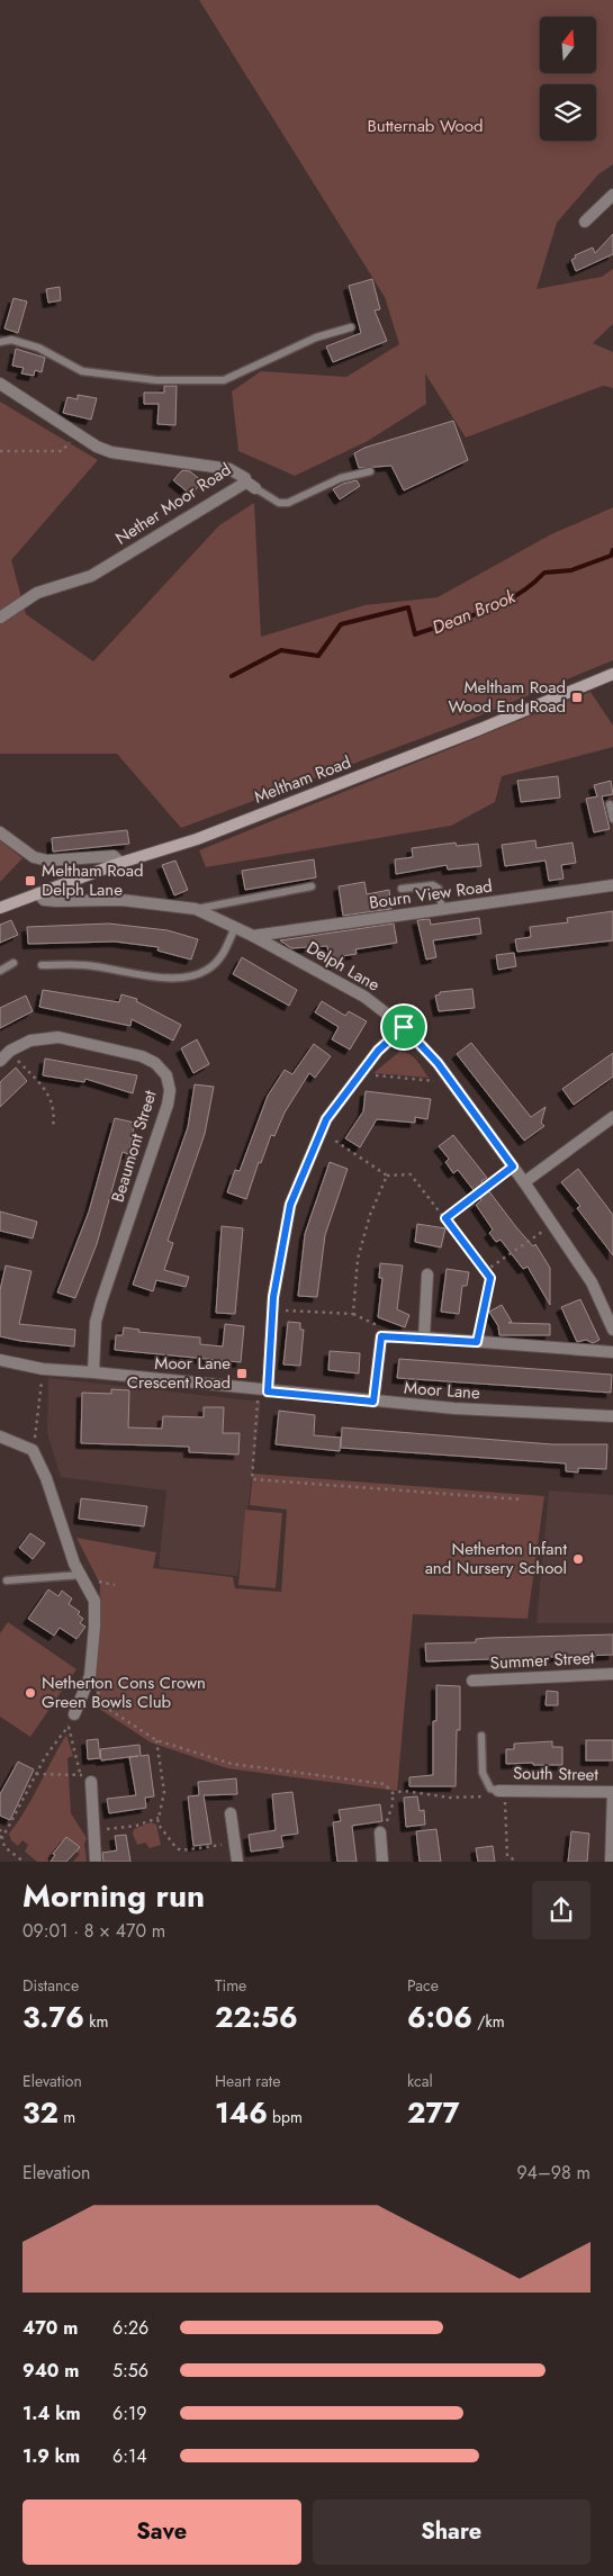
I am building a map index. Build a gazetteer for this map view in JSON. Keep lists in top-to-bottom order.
{
  "streets": {
    "main road": ["Meltham Road"],
    "street": [
      "Nether Moor Road",
      "Bourn View Road",
      "Delph Lane",
      "Beaumont Street",
      "Moor Lane",
      "Summer Street",
      "South Street"
    ]
  },
  "crossings": [
    ["Meltham Road", "Delph Lane"],
    ["Bourn View Road", "Delph Lane"],
    ["Beaumont Street", "Moor Lane"]
  ],
  "water": ["Dean Brook"],
  "parks": ["Butternab Wood"],
  "places": {
    "transit": ["Meltham Road Wood End Road", "Meltham Road Delph Lane", "Moor Lane Crescent Road"],
    "other": ["Netherton Infant and Nursery School", "Netherton Cons Crown Green Bowls Club"]
  },
  "north": "top",
  "page": {
    "heading": ["Morning run", "09:01 · 8 × 470 m"],
    "stats": [
      ["Distance", "3.76 km"],
      ["Time", "22:56"],
      ["Pace", "6:06 /km"],
      ["Elevation", "32 m"],
      ["Heart rate", "146 bpm"],
      ["kcal", "277"]
    ],
    "chart": ["Elevation", "94–98 m"],
    "list": [
      {
        "name": "470 m",
        "note": "6:26"
      },
      {
        "name": "940 m",
        "note": "5:56"
      },
      {
        "name": "1.4 km",
        "note": "6:19"
      },
      {
        "name": "1.9 km",
        "note": "6:14"
      }
    ],
    "buttons": ["Save", "Share"]
  }
}
